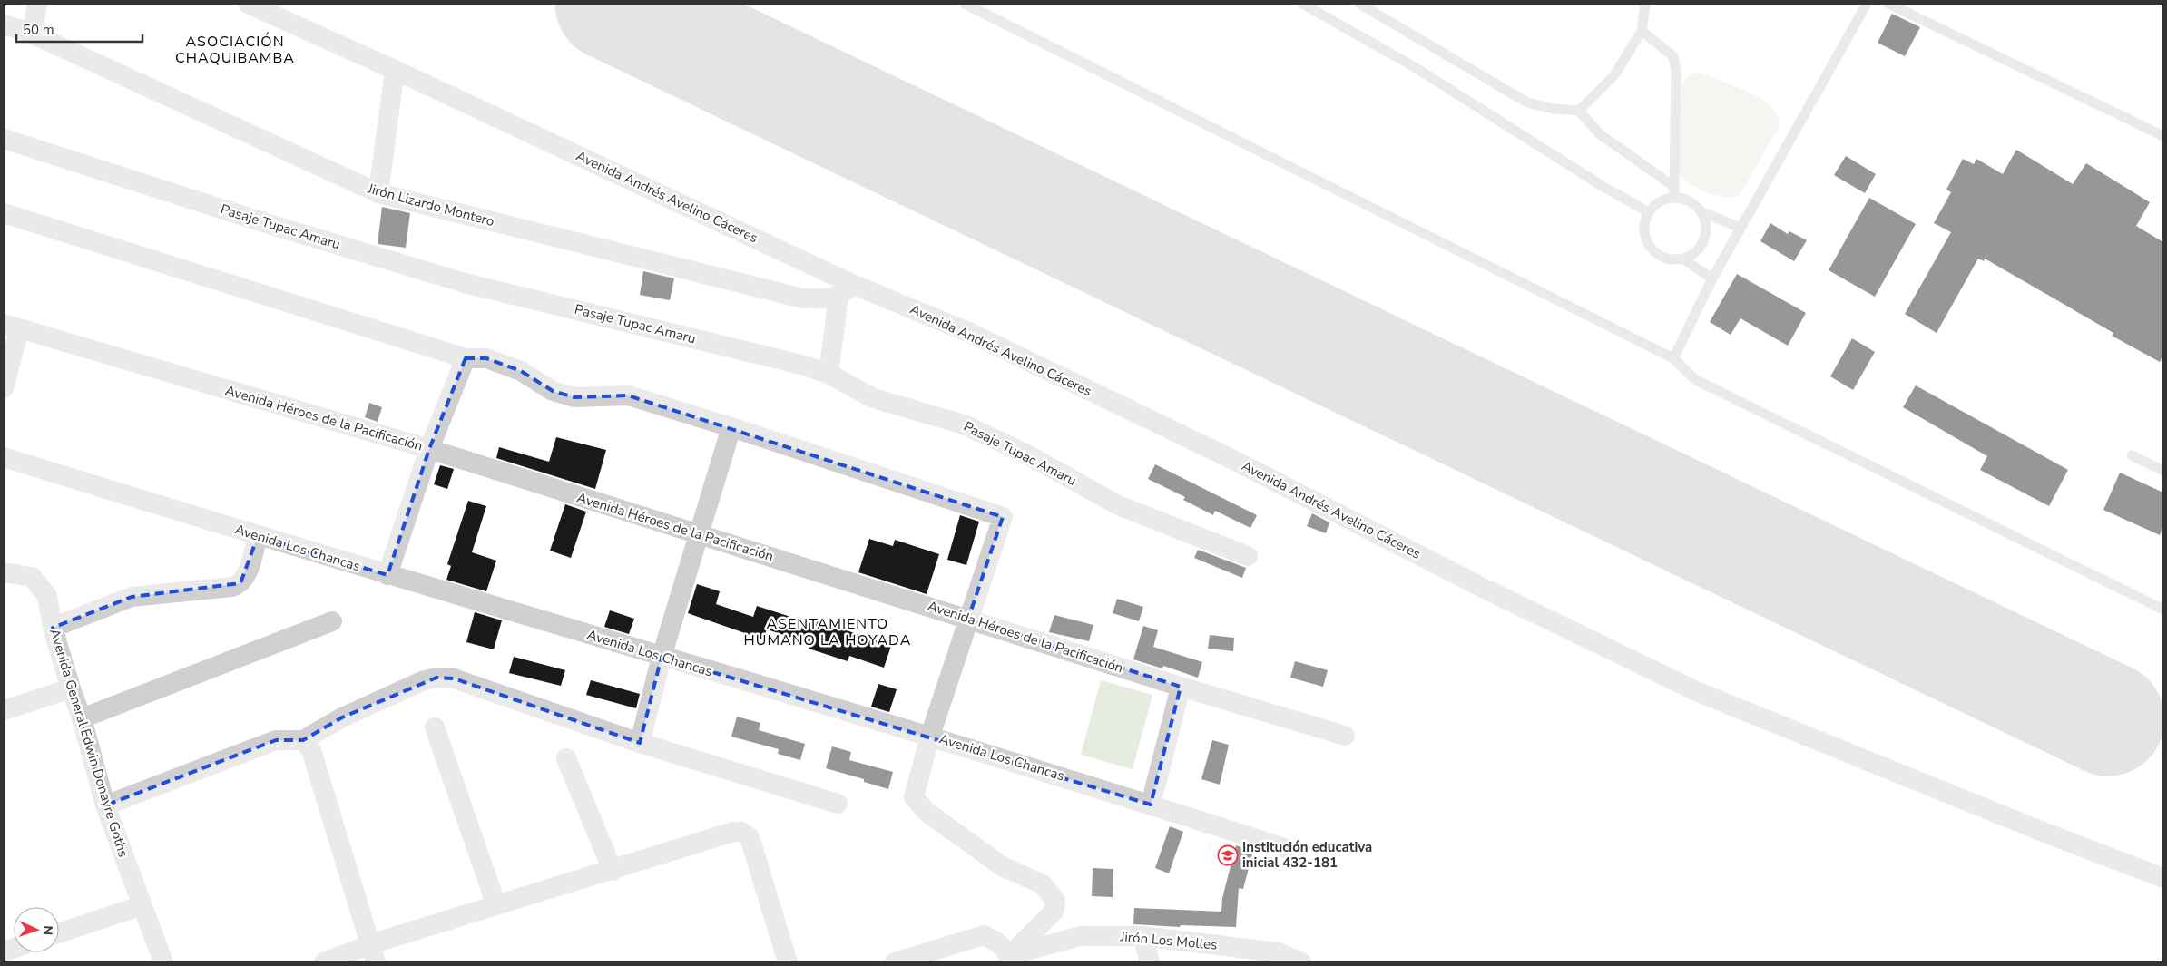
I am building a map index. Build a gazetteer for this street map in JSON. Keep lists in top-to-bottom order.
{
  "streets": {
    "street": [
      "Avenida Andrés Avelino Cáceres",
      "Jirón Lizardo Montero",
      "Pasaje Tupac Amaru",
      "Avenida Héroes de la Pacificación",
      "Avenida Los Chancas",
      "Avenida General Edwin Donayre Goths",
      "Jirón Los Molles"
    ]
  },
  "crossings": [
    ["Avenida Andrés Avelino Cáceres", "Jirón Lizardo Montero"]
  ],
  "districts": ["ASOCIACIÓN CHAQUIBAMBA", "ASENTAMIENTO HUMANO LA HOYADA"],
  "places": {
    "school or university": ["Institución educativa inicial 432-181"]
  },
  "scale_bar": "50 m",
  "north": "right"
}
